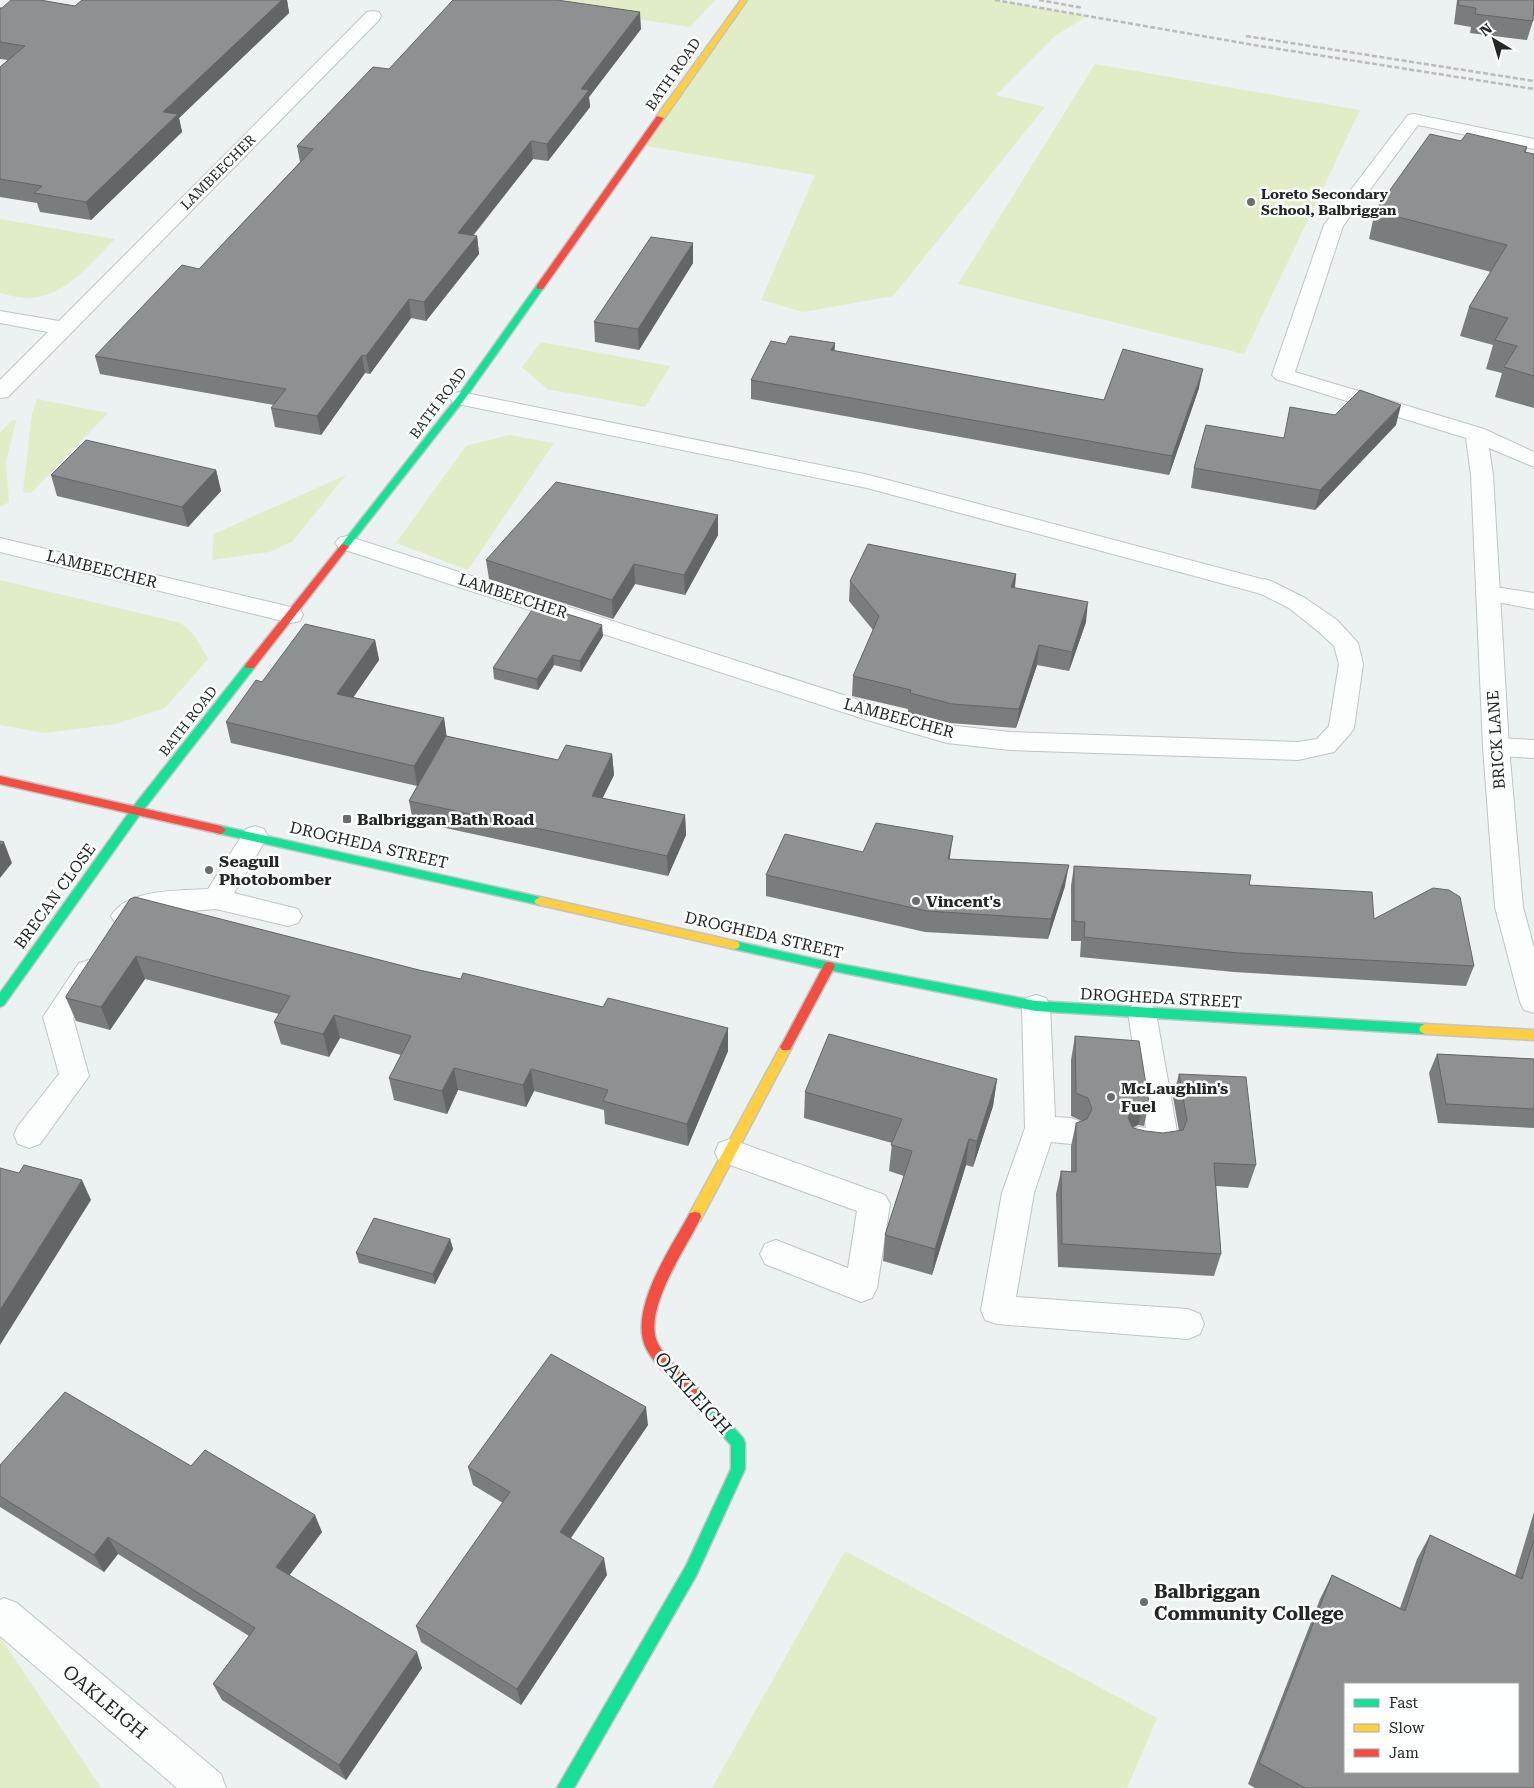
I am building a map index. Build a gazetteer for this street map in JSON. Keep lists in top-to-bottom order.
{
  "streets": {
    "street": [
      "BATH ROAD",
      "LAMBEECHER",
      "BRICK LANE",
      "DROGHEDA STREET",
      "BRECAN CLOSE",
      "OAKLEIGH"
    ]
  },
  "crossings": [
    ["BATH ROAD", "LAMBEECHER"],
    ["BATH ROAD", "DROGHEDA STREET"],
    ["BATH ROAD", "BRECAN CLOSE"],
    ["DROGHEDA STREET", "BRECAN CLOSE"],
    ["DROGHEDA STREET", "OAKLEIGH"]
  ],
  "places": {
    "other": [
      "Loreto Secondary School, Balbriggan",
      "Seagull Photobomber",
      "Vincent's",
      "McLaughlin's Fuel",
      "Balbriggan Community College"
    ],
    "transit": ["Balbriggan Bath Road"]
  },
  "legend": ["Fast", "Slow", "Jam"],
  "north": "top left"
}
